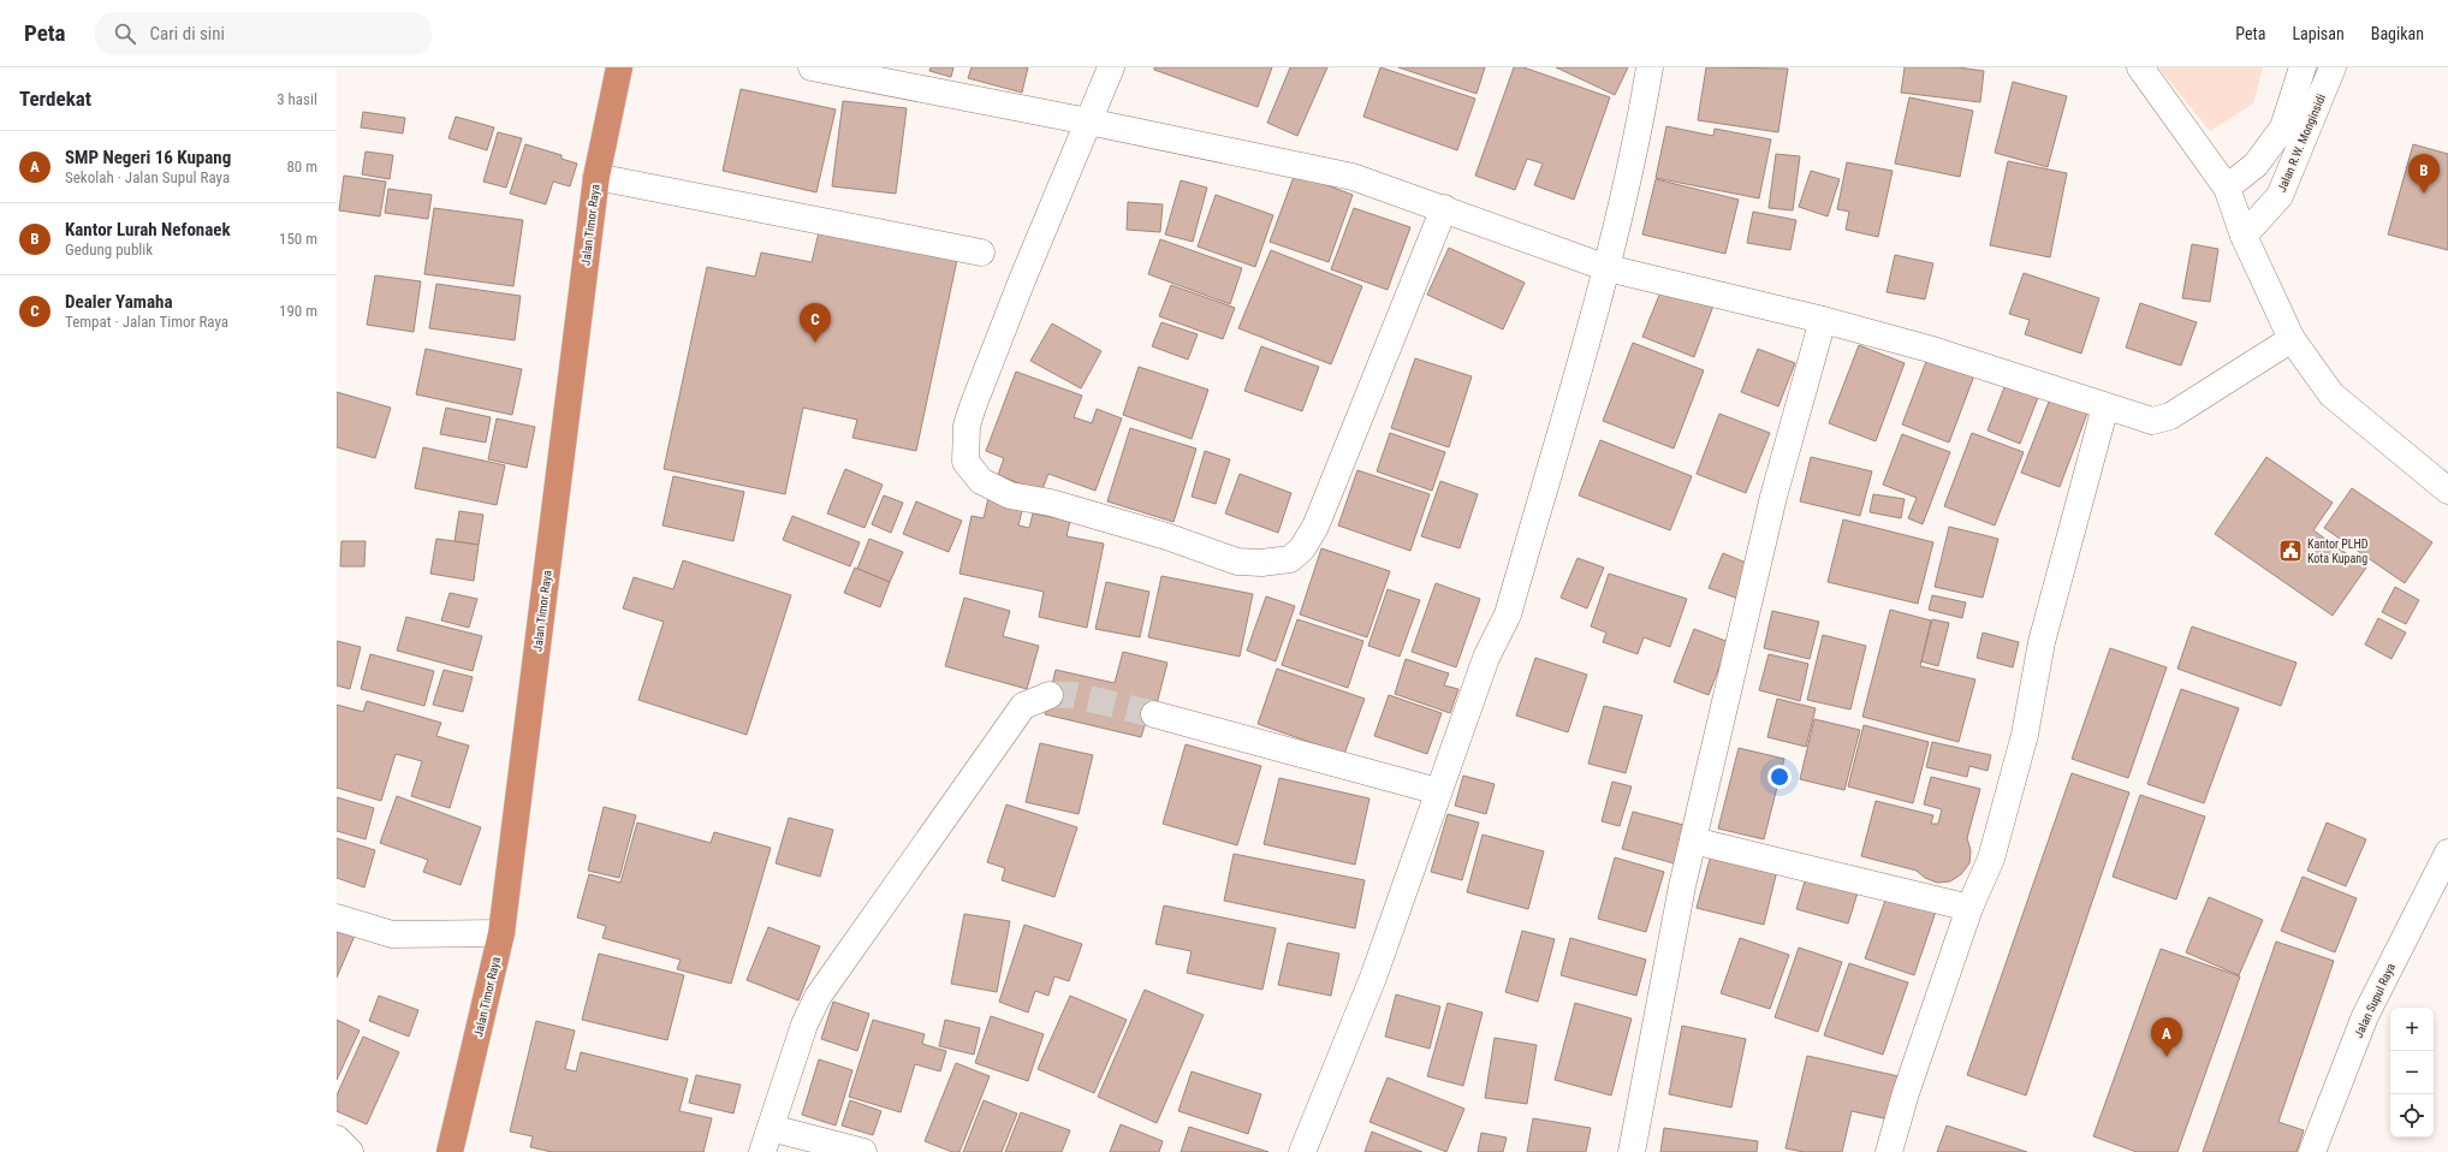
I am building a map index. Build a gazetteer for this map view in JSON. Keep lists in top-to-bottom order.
{
  "streets": {
    "highway": ["Jalan Timor Raya"],
    "street": ["Jalan R.W. Monginsidi", "Jalan Supul Raya"]
  },
  "places": {
    "public building": ["Kantor PLHD Kota Kupang"]
  },
  "page": {
    "header": "Peta",
    "search": "Cari di sini",
    "nav": ["Peta", "Lapisan", "Bagikan"],
    "heading": ["Terdekat", "3 hasil"],
    "list": [
      {
        "mark": "A",
        "name": "SMP Negeri 16 Kupang",
        "note": "Sekolah · Jalan Supul Raya",
        "value": "80 m"
      },
      {
        "mark": "B",
        "name": "Kantor Lurah Nefonaek",
        "note": "Gedung publik",
        "value": "150 m"
      },
      {
        "mark": "C",
        "name": "Dealer Yamaha",
        "note": "Tempat · Jalan Timor Raya",
        "value": "190 m"
      }
    ],
    "pins": ["B", "C", "A"],
    "map_buttons": ["+", "−"]
  }
}
